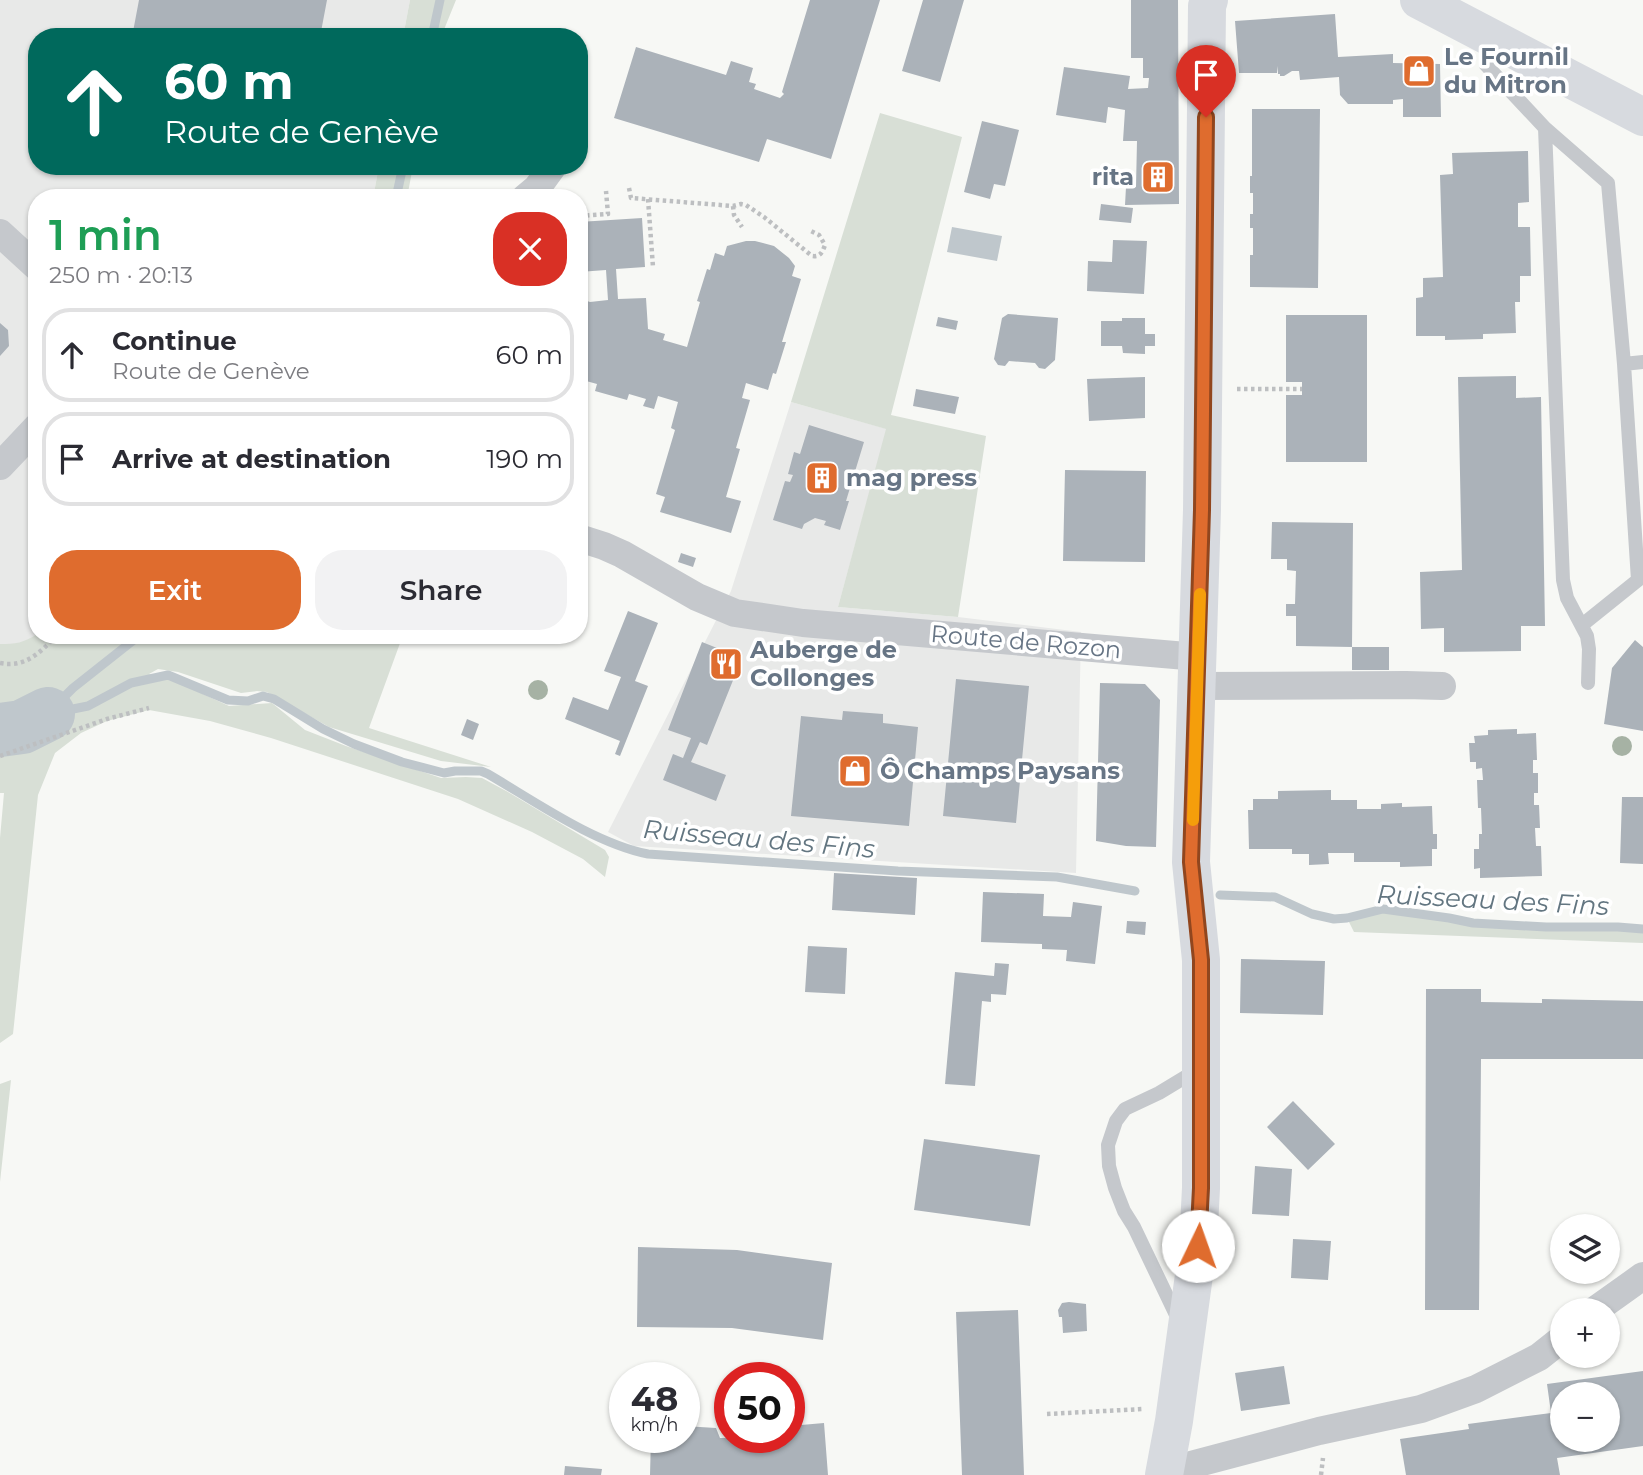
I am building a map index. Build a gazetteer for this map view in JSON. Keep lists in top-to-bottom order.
{
  "streets": {
    "street": ["Route de Rozon"]
  },
  "water": ["Ruisseau des Fins"],
  "places": {
    "shop": ["Le Fournil du Mitron", "Ô Champs Paysans"],
    "building": ["rita", "mag press"],
    "restaurant": ["Auberge de Collonges"]
  },
  "page": {
    "turn": ["60 m", "Route de Genève"],
    "heading": ["1 min", "250 m · 20:13"],
    "list": [
      {
        "name": "Continue",
        "note": "Route de Genève",
        "value": "60 m"
      },
      {
        "name": "Arrive at destination",
        "value": "190 m"
      }
    ],
    "buttons": ["Exit", "Share"],
    "map_buttons": ["+", "−"],
    "speed": "48 km/h",
    "limit": "50"
  }
}
